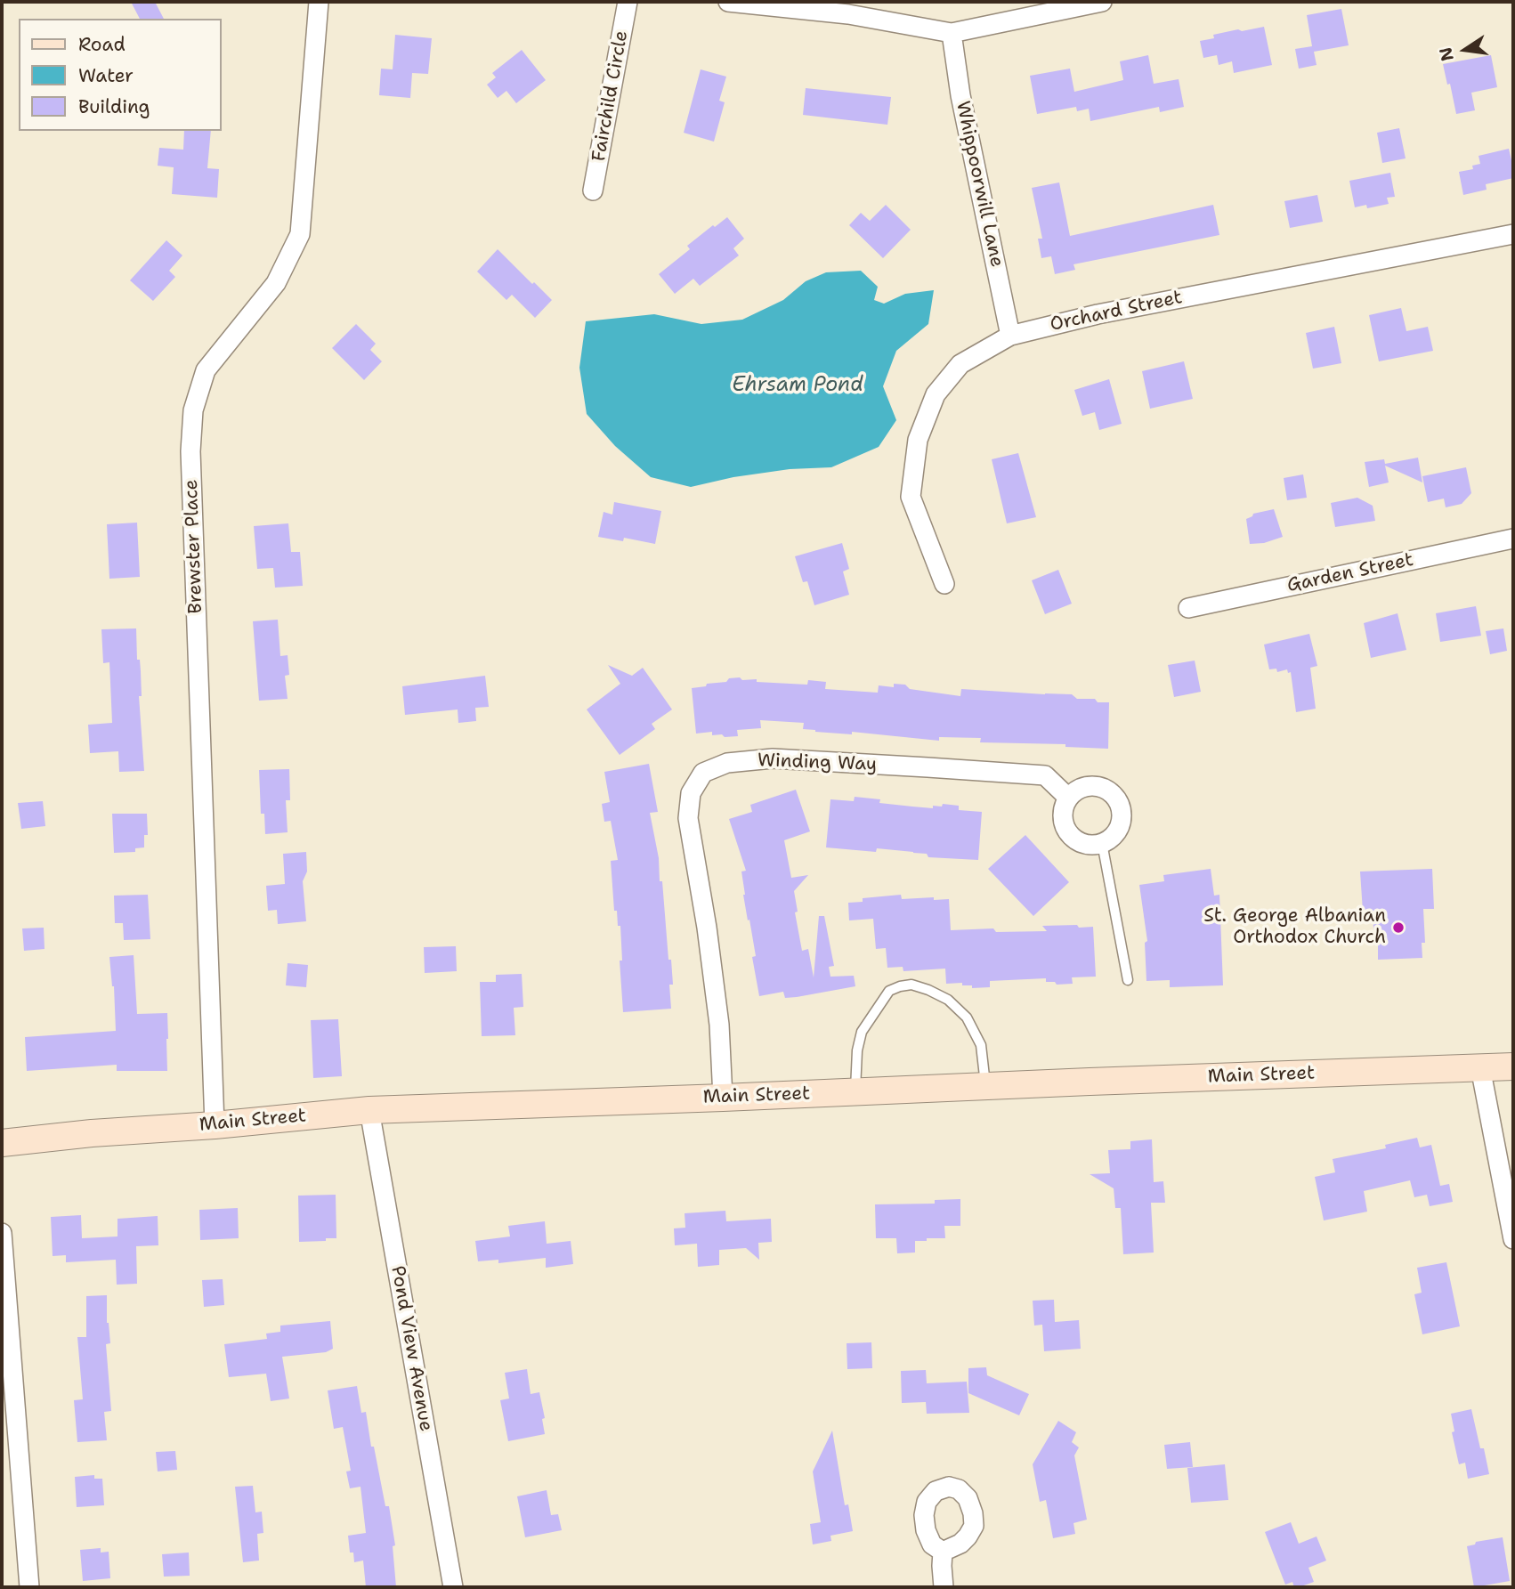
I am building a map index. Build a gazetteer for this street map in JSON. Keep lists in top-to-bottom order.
{
  "streets": {
    "main road": ["Main Street"],
    "street": [
      "Fairchild Circle",
      "Whippoorwill Lane",
      "Orchard Street",
      "Brewster Place",
      "Garden Street",
      "Winding Way",
      "Pond View Avenue"
    ]
  },
  "crossings": [
    ["Whippoorwill Lane", "Orchard Street"],
    ["Brewster Place", "Main Street"],
    ["Winding Way", "Main Street"],
    ["Main Street", "Pond View Avenue"]
  ],
  "water": ["Ehrsam Pond"],
  "places": ["St. George Albanian Orthodox Church"],
  "legend": ["Road", "Water", "Building"],
  "north": "left"
}
